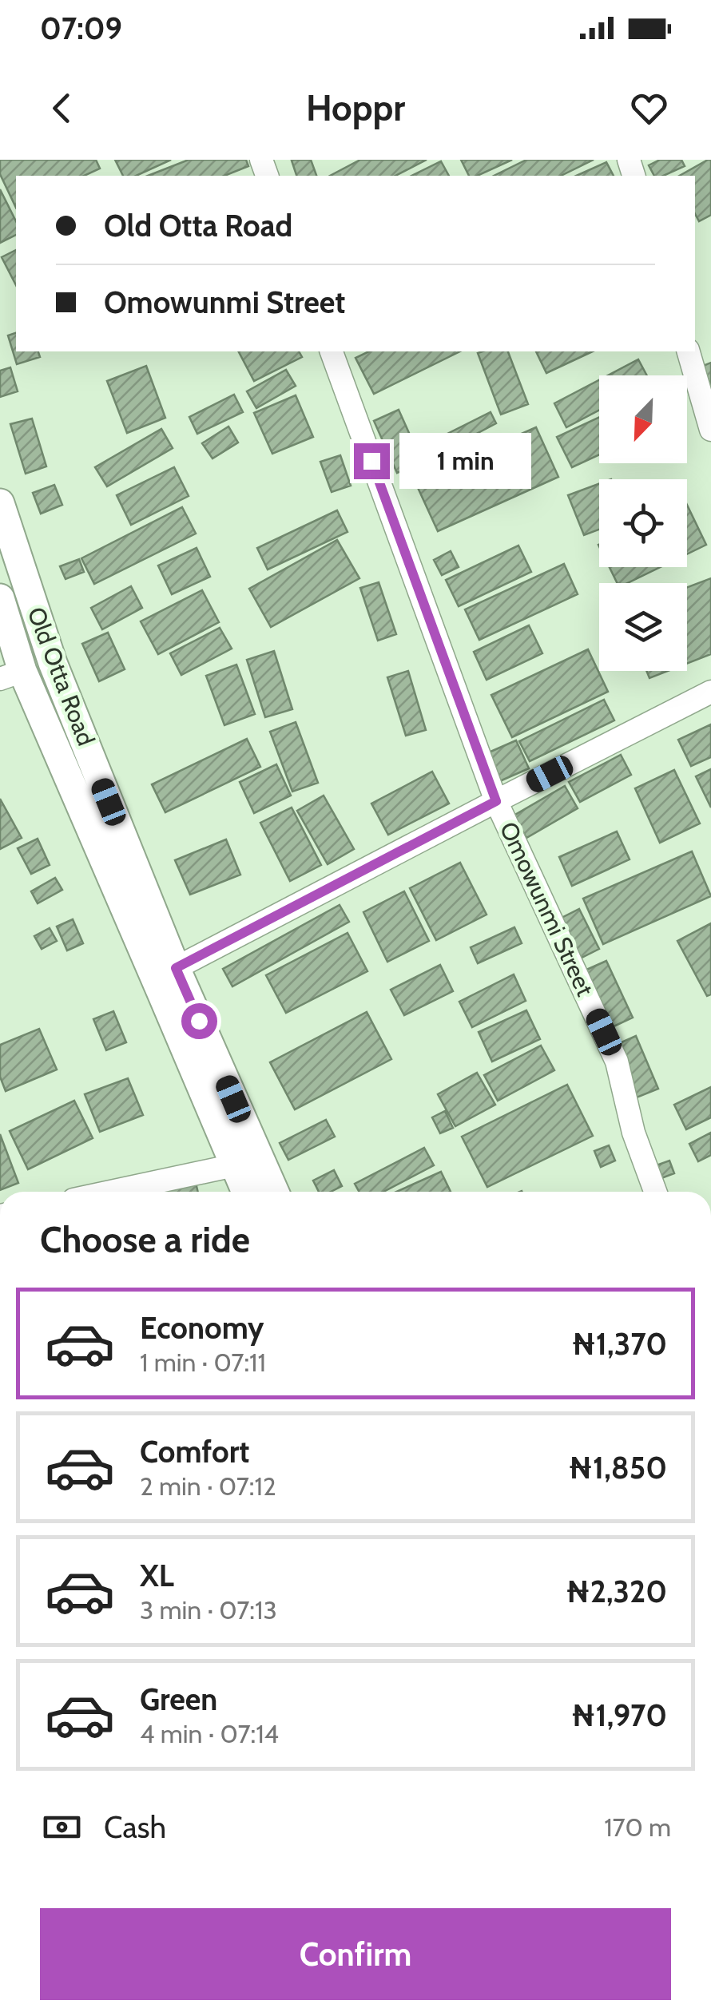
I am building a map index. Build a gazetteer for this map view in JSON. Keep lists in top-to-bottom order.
{
  "streets": {
    "street": ["Old Otta Road", "Omowunmi Street"]
  },
  "north": "bottom left",
  "page": {
    "status": "07:09",
    "header": "Hoppr",
    "banner": ["Old Otta Road", "Omowunmi Street"],
    "bubble": "1 min",
    "heading": "Choose a ride",
    "list": [
      {
        "name": "Economy",
        "note": "1 min · 07:11",
        "value": "₦1,370"
      },
      {
        "name": "Comfort",
        "note": "2 min · 07:12",
        "value": "₦1,850"
      },
      {
        "name": "XL",
        "note": "3 min · 07:13",
        "value": "₦2,320"
      },
      {
        "name": "Green",
        "note": "4 min · 07:14",
        "value": "₦1,970"
      }
    ],
    "pay": ["Cash", "170 m"],
    "buttons": "Confirm"
  }
}
